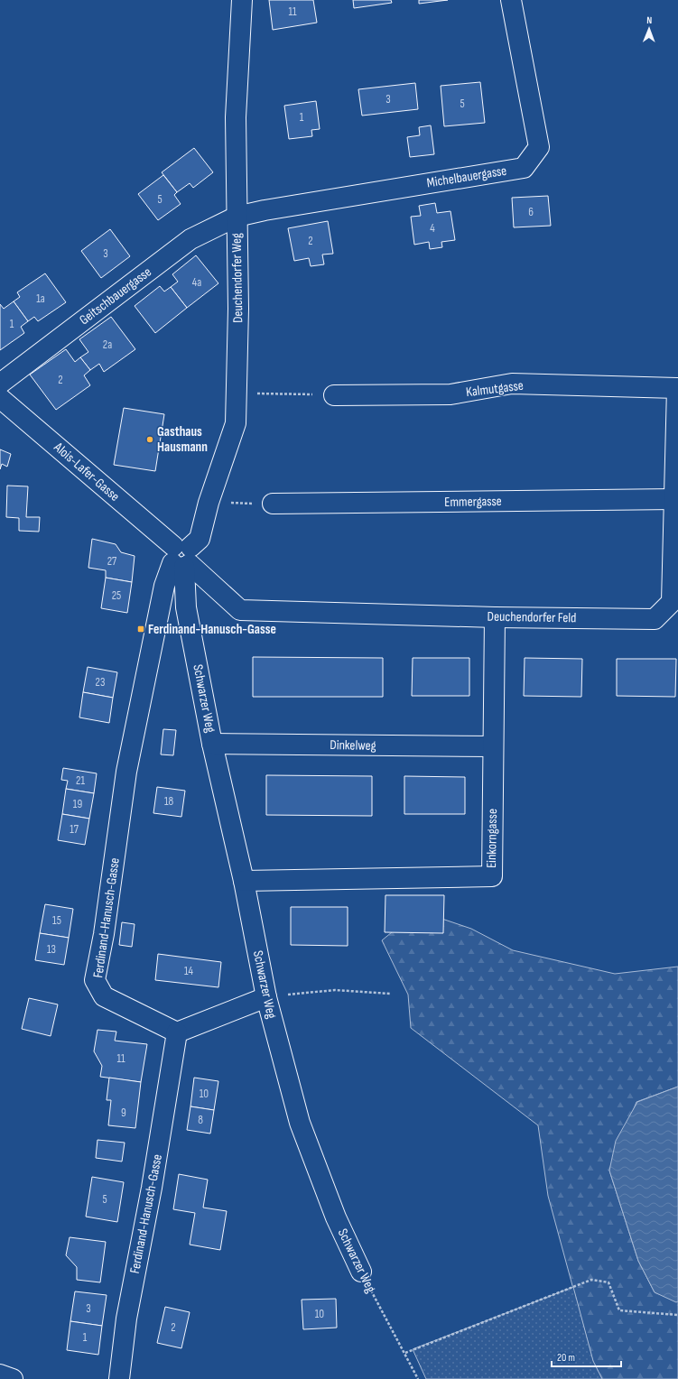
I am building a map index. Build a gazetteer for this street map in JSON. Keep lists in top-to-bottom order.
{
  "streets": {
    "street": [
      "Michelbauergasse",
      "Deuchendorfer Weg",
      "Geitschbauergasse",
      "Kalmutgasse",
      "Alois-Lafer-Gasse",
      "Emmergasse",
      "Deuchendorfer Feld",
      "Schwarzer Weg",
      "Dinkelweg",
      "Einkorngasse",
      "Ferdinand-Hanusch-Gasse"
    ]
  },
  "crossings": [
    ["Michelbauergasse", "Deuchendorfer Weg"],
    ["Michelbauergasse", "Geitschbauergasse"],
    ["Deuchendorfer Weg", "Geitschbauergasse"],
    ["Deuchendorfer Weg", "Alois-Lafer-Gasse"],
    ["Deuchendorfer Weg", "Deuchendorfer Feld"],
    ["Deuchendorfer Weg", "Schwarzer Weg"],
    ["Deuchendorfer Weg", "Ferdinand-Hanusch-Gasse"],
    ["Kalmutgasse", "Deuchendorfer Feld"],
    ["Alois-Lafer-Gasse", "Deuchendorfer Feld"],
    ["Alois-Lafer-Gasse", "Schwarzer Weg"],
    ["Alois-Lafer-Gasse", "Ferdinand-Hanusch-Gasse"],
    ["Emmergasse", "Deuchendorfer Feld"],
    ["Deuchendorfer Feld", "Schwarzer Weg"],
    ["Deuchendorfer Feld", "Einkorngasse"],
    ["Deuchendorfer Feld", "Ferdinand-Hanusch-Gasse"],
    ["Schwarzer Weg", "Dinkelweg"],
    ["Schwarzer Weg", "Einkorngasse"],
    ["Schwarzer Weg", "Ferdinand-Hanusch-Gasse"],
    ["Dinkelweg", "Einkorngasse"]
  ],
  "places": {
    "other": ["Gasthaus Hausmann"],
    "transit": ["Ferdinand-Hanusch-Gasse"]
  },
  "house_numbers": [
    "11",
    "3",
    "5",
    "1",
    "5",
    "6",
    "4",
    "2",
    "3",
    "4a",
    "1a",
    "1",
    "2a",
    "2",
    "27",
    "25",
    "23",
    "21",
    "18",
    "19",
    "17",
    "15",
    "13",
    "14",
    "11",
    "10",
    "9",
    "8",
    "5",
    "3",
    "10",
    "2",
    "1"
  ],
  "scale_bar": "20 m",
  "north": "top"
}
